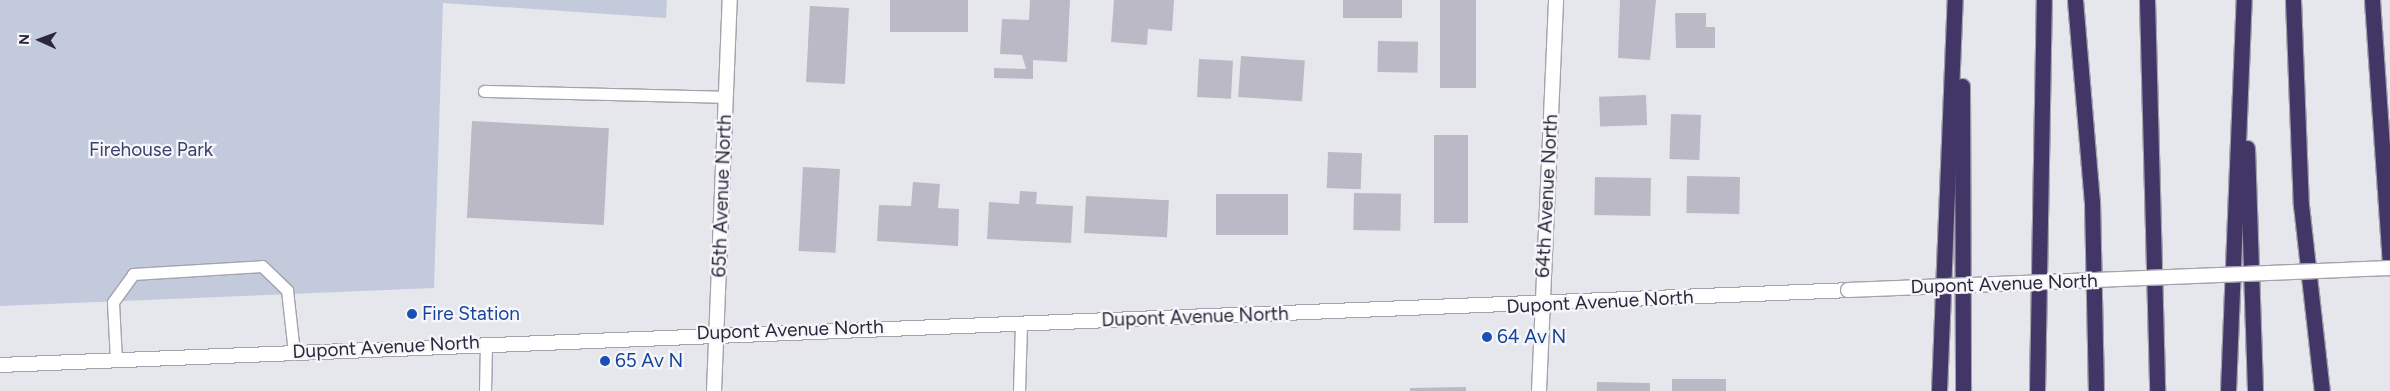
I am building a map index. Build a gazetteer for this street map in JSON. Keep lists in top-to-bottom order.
{
  "streets": {
    "street": ["65th Avenue North", "64th Avenue North", "Dupont Avenue North"]
  },
  "crossings": [
    ["65th Avenue North", "Dupont Avenue North"],
    ["64th Avenue North", "Dupont Avenue North"]
  ],
  "parks": ["Firehouse Park"],
  "places": ["Fire Station", "64 Av N", "65 Av N"],
  "north": "left"
}
